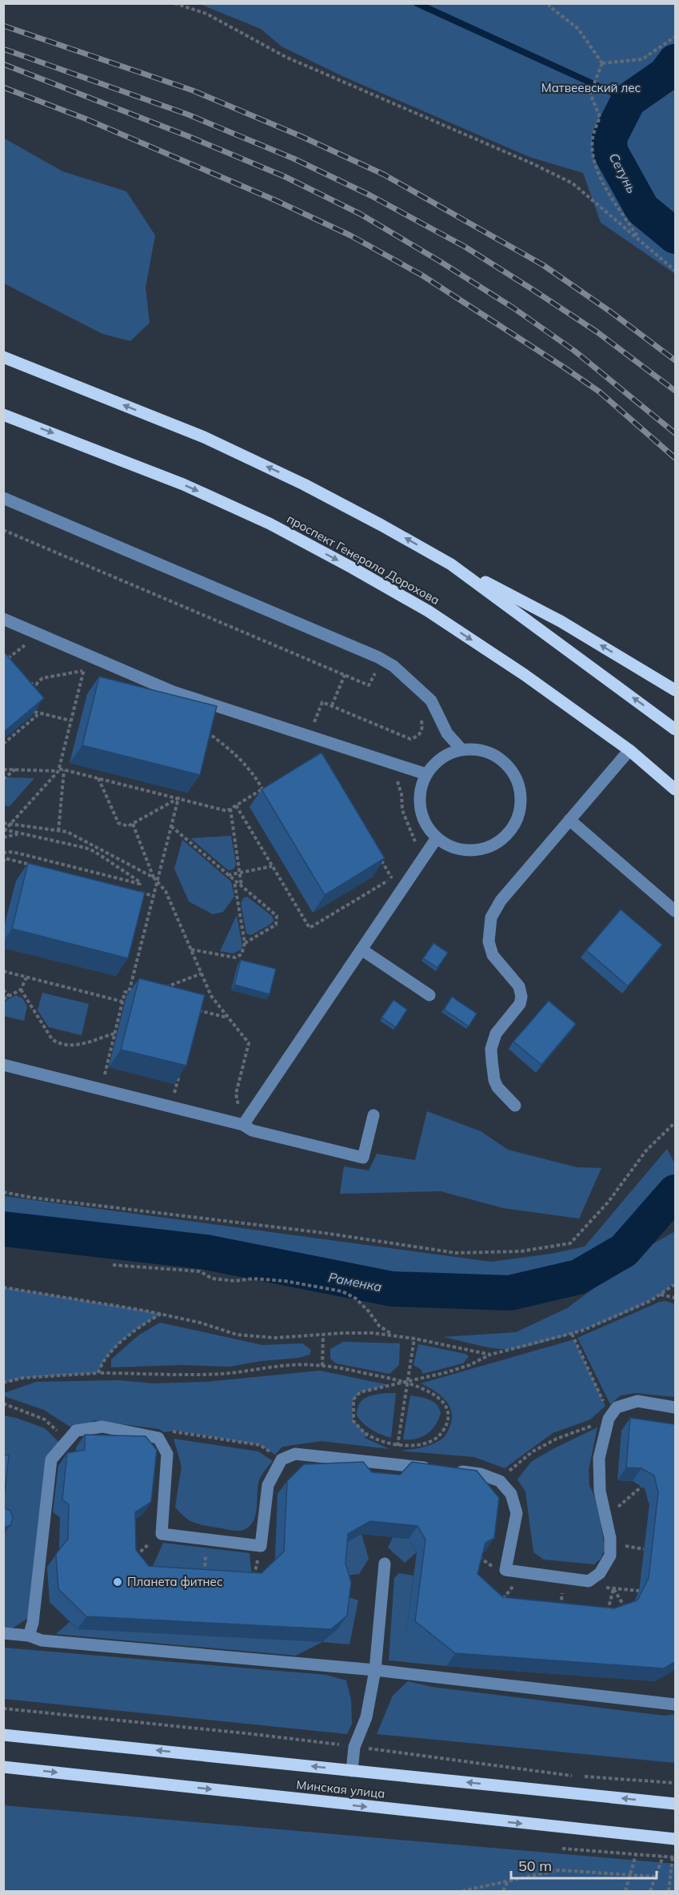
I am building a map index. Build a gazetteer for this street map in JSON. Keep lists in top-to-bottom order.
{
  "streets": {
    "main road": ["проспект Генерала Дорохова", "Минская улица"]
  },
  "water": ["Сетунь", "Раменка"],
  "parks": ["Матвеевский лес"],
  "places": ["Планета фитнес"],
  "scale_bar": "50 m"
}
